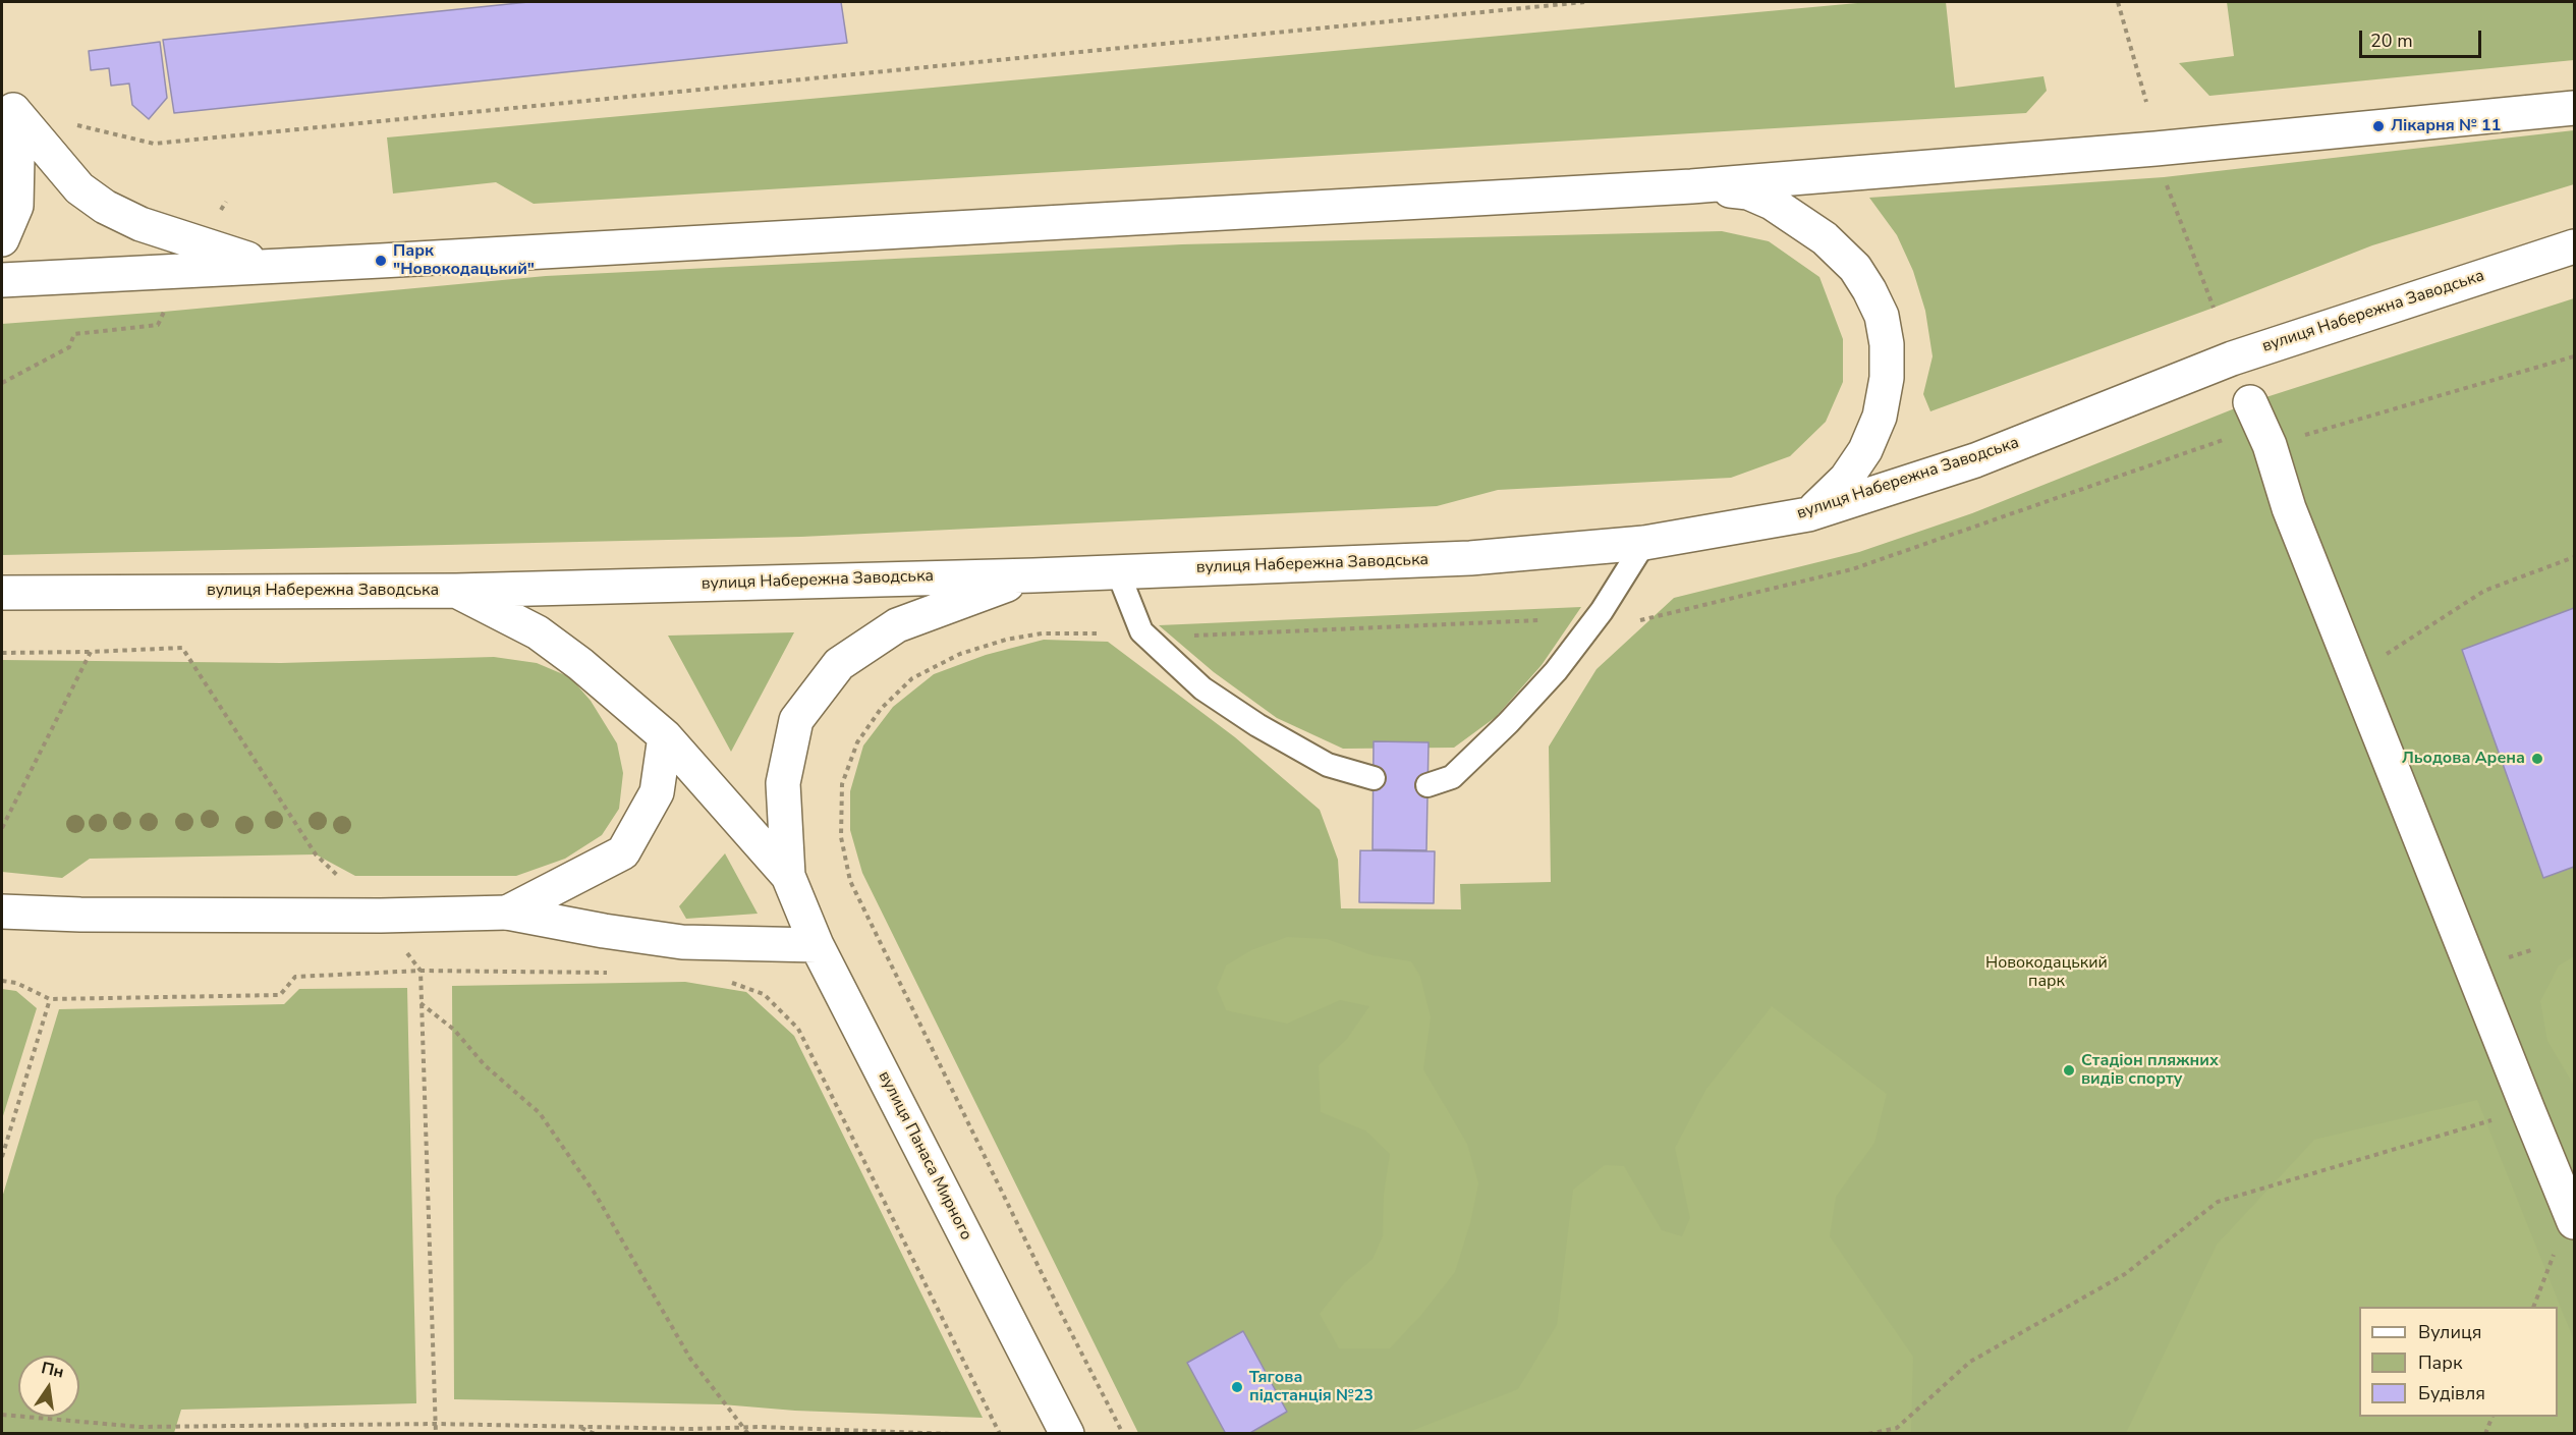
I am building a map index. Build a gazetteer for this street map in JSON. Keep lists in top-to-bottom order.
{
  "streets": {
    "main road": ["вулиця Набережна Заводська", "вулиця Панаса Мирного"]
  },
  "parks": ["Новокодацький парк"],
  "places": [
    "Лікарня № 11",
    "Парк \"Новокодацький\"",
    "Льодова Арена",
    "Стадіон пляжних видів спорту",
    "Тягова пiдстанцiя №23"
  ],
  "legend": ["Вулиця", "Парк", "Будівля"],
  "scale_bar": "20 m",
  "north": "top"
}
